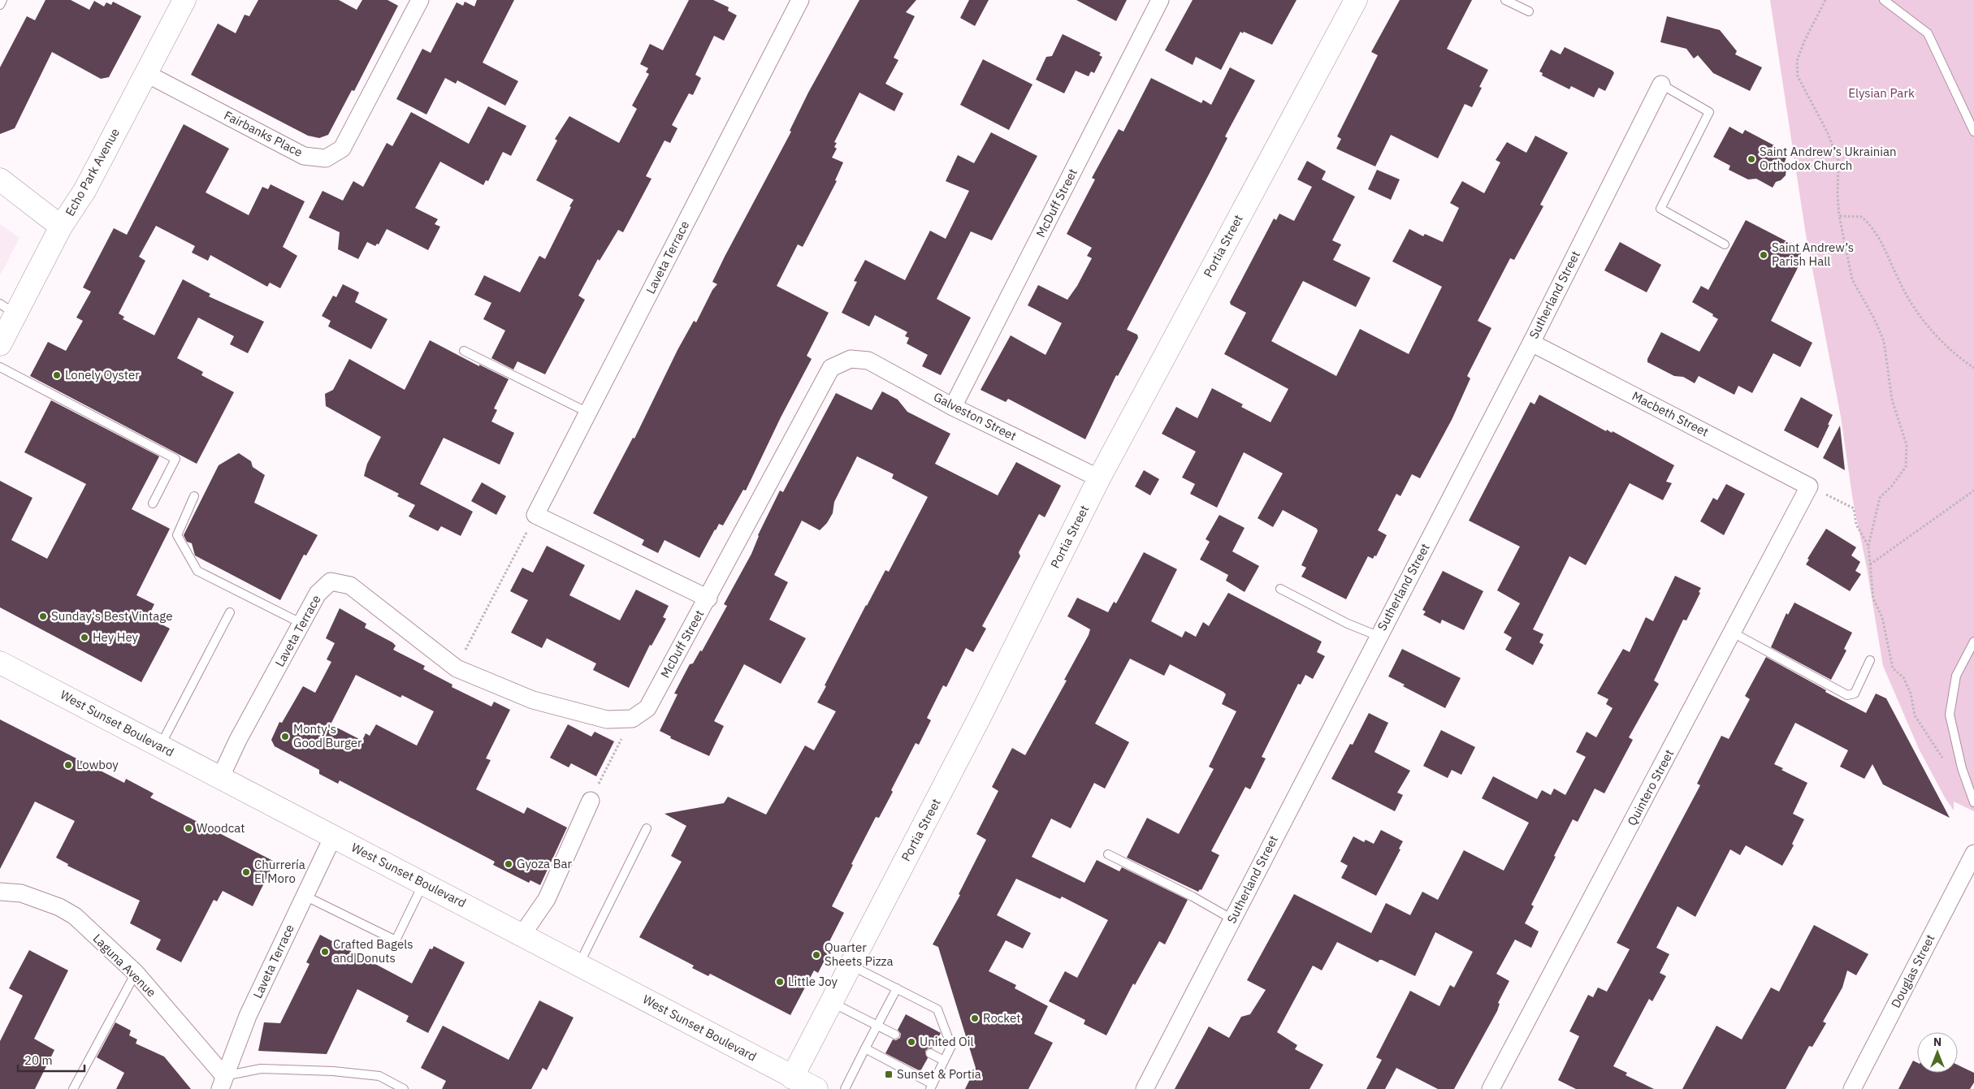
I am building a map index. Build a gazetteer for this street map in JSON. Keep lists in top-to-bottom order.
{
  "streets": {
    "street": [
      "Fairbanks Place",
      "Echo Park Avenue",
      "McDuff Street",
      "Portia Street",
      "Laveta Terrace",
      "Sutherland Street",
      "Macbeth Street",
      "Galveston Street",
      "West Sunset Boulevard",
      "Quintero Street",
      "Laguna Avenue",
      "Douglas Street"
    ]
  },
  "crossings": [
    ["Fairbanks Place", "Echo Park Avenue"],
    ["McDuff Street", "Laveta Terrace"],
    ["McDuff Street", "Galveston Street"],
    ["Portia Street", "Galveston Street"],
    ["Portia Street", "West Sunset Boulevard"],
    ["Laveta Terrace", "West Sunset Boulevard"],
    ["Laveta Terrace", "Laguna Avenue"],
    ["Sutherland Street", "Macbeth Street"],
    ["Macbeth Street", "Quintero Street"]
  ],
  "parks": ["Elysian Park"],
  "places": {
    "other": [
      "Saint Andrew’s Ukrainian Orthodox Church",
      "Saint Andrew’s Parish Hall",
      "Lonely Oyster",
      "Sunday's Best Vintage",
      "Hey Hey",
      "Monty's Good Burger",
      "Lowboy",
      "Woodcat",
      "Gyoza Bar",
      "Churrería El Moro",
      "Crafted Bagels and Donuts",
      "Quarter Sheets Pizza",
      "Little Joy",
      "Rocket",
      "United Oil"
    ],
    "transit": ["Sunset & Portia"]
  },
  "scale_bar": "20 m",
  "north": "top"
}
